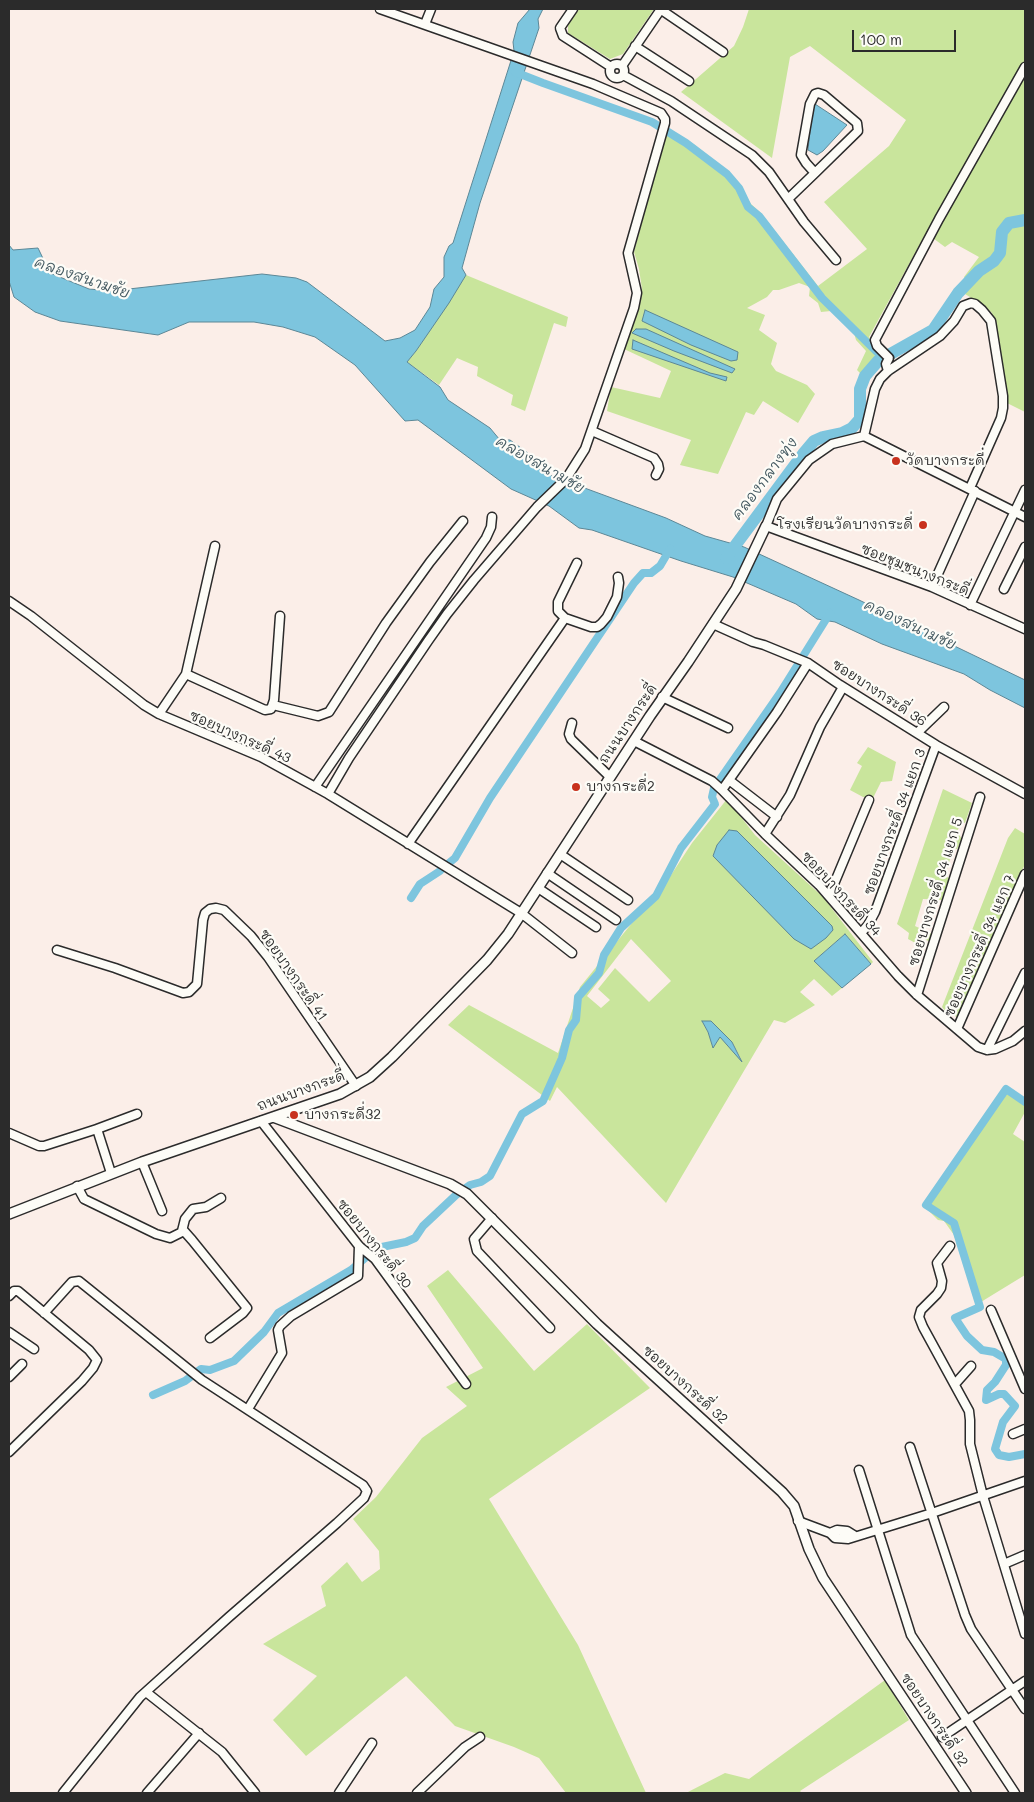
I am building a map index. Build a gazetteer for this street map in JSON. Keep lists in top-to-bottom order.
{
  "streets": {
    "street": [
      "ซอยชุมชนางกระดี่",
      "ซอยบางกระดี่ 36",
      "ถนนบางกระดี่",
      "ซอยบางกระดี่ 43",
      "ซอยบางกระดี่ 34 แยก 3",
      "ซอยบางกระดี่ 34 แยก 5",
      "ซอยบางกระดี่ 34",
      "ซอยบางกระดี่ 34 แยก 7",
      "ซอยบางกระดี่ 41",
      "ซอยบางกระดี่ 30",
      "ซอยบางกระดี่ 32"
    ]
  },
  "crossings": [
    ["ซอยชุมชนางกระดี่", "ถนนบางกระดี่"],
    ["ซอยบางกระดี่ 36", "ถนนบางกระดี่"],
    ["ซอยบางกระดี่ 36", "ซอยบางกระดี่ 34 แยก 3"],
    ["ถนนบางกระดี่", "ซอยบางกระดี่ 43"],
    ["ถนนบางกระดี่", "ซอยบางกระดี่ 34"],
    ["ถนนบางกระดี่", "ซอยบางกระดี่ 41"],
    ["ถนนบางกระดี่", "ซอยบางกระดี่ 30"],
    ["ถนนบางกระดี่", "ซอยบางกระดี่ 32"],
    ["ซอยบางกระดี่ 34 แยก 3", "ซอยบางกระดี่ 34"],
    ["ซอยบางกระดี่ 34 แยก 5", "ซอยบางกระดี่ 34"],
    ["ซอยบางกระดี่ 34", "ซอยบางกระดี่ 34 แยก 7"]
  ],
  "water": ["คลองสนามชัย", "คลองกลางทุ่ง"],
  "places": [
    "วัดบางกระดี่",
    "โรงเรียนวัดบางกระดี่",
    "บางกระดี่2",
    "บางกระดี่32"
  ],
  "scale_bar": "100 m"
}
